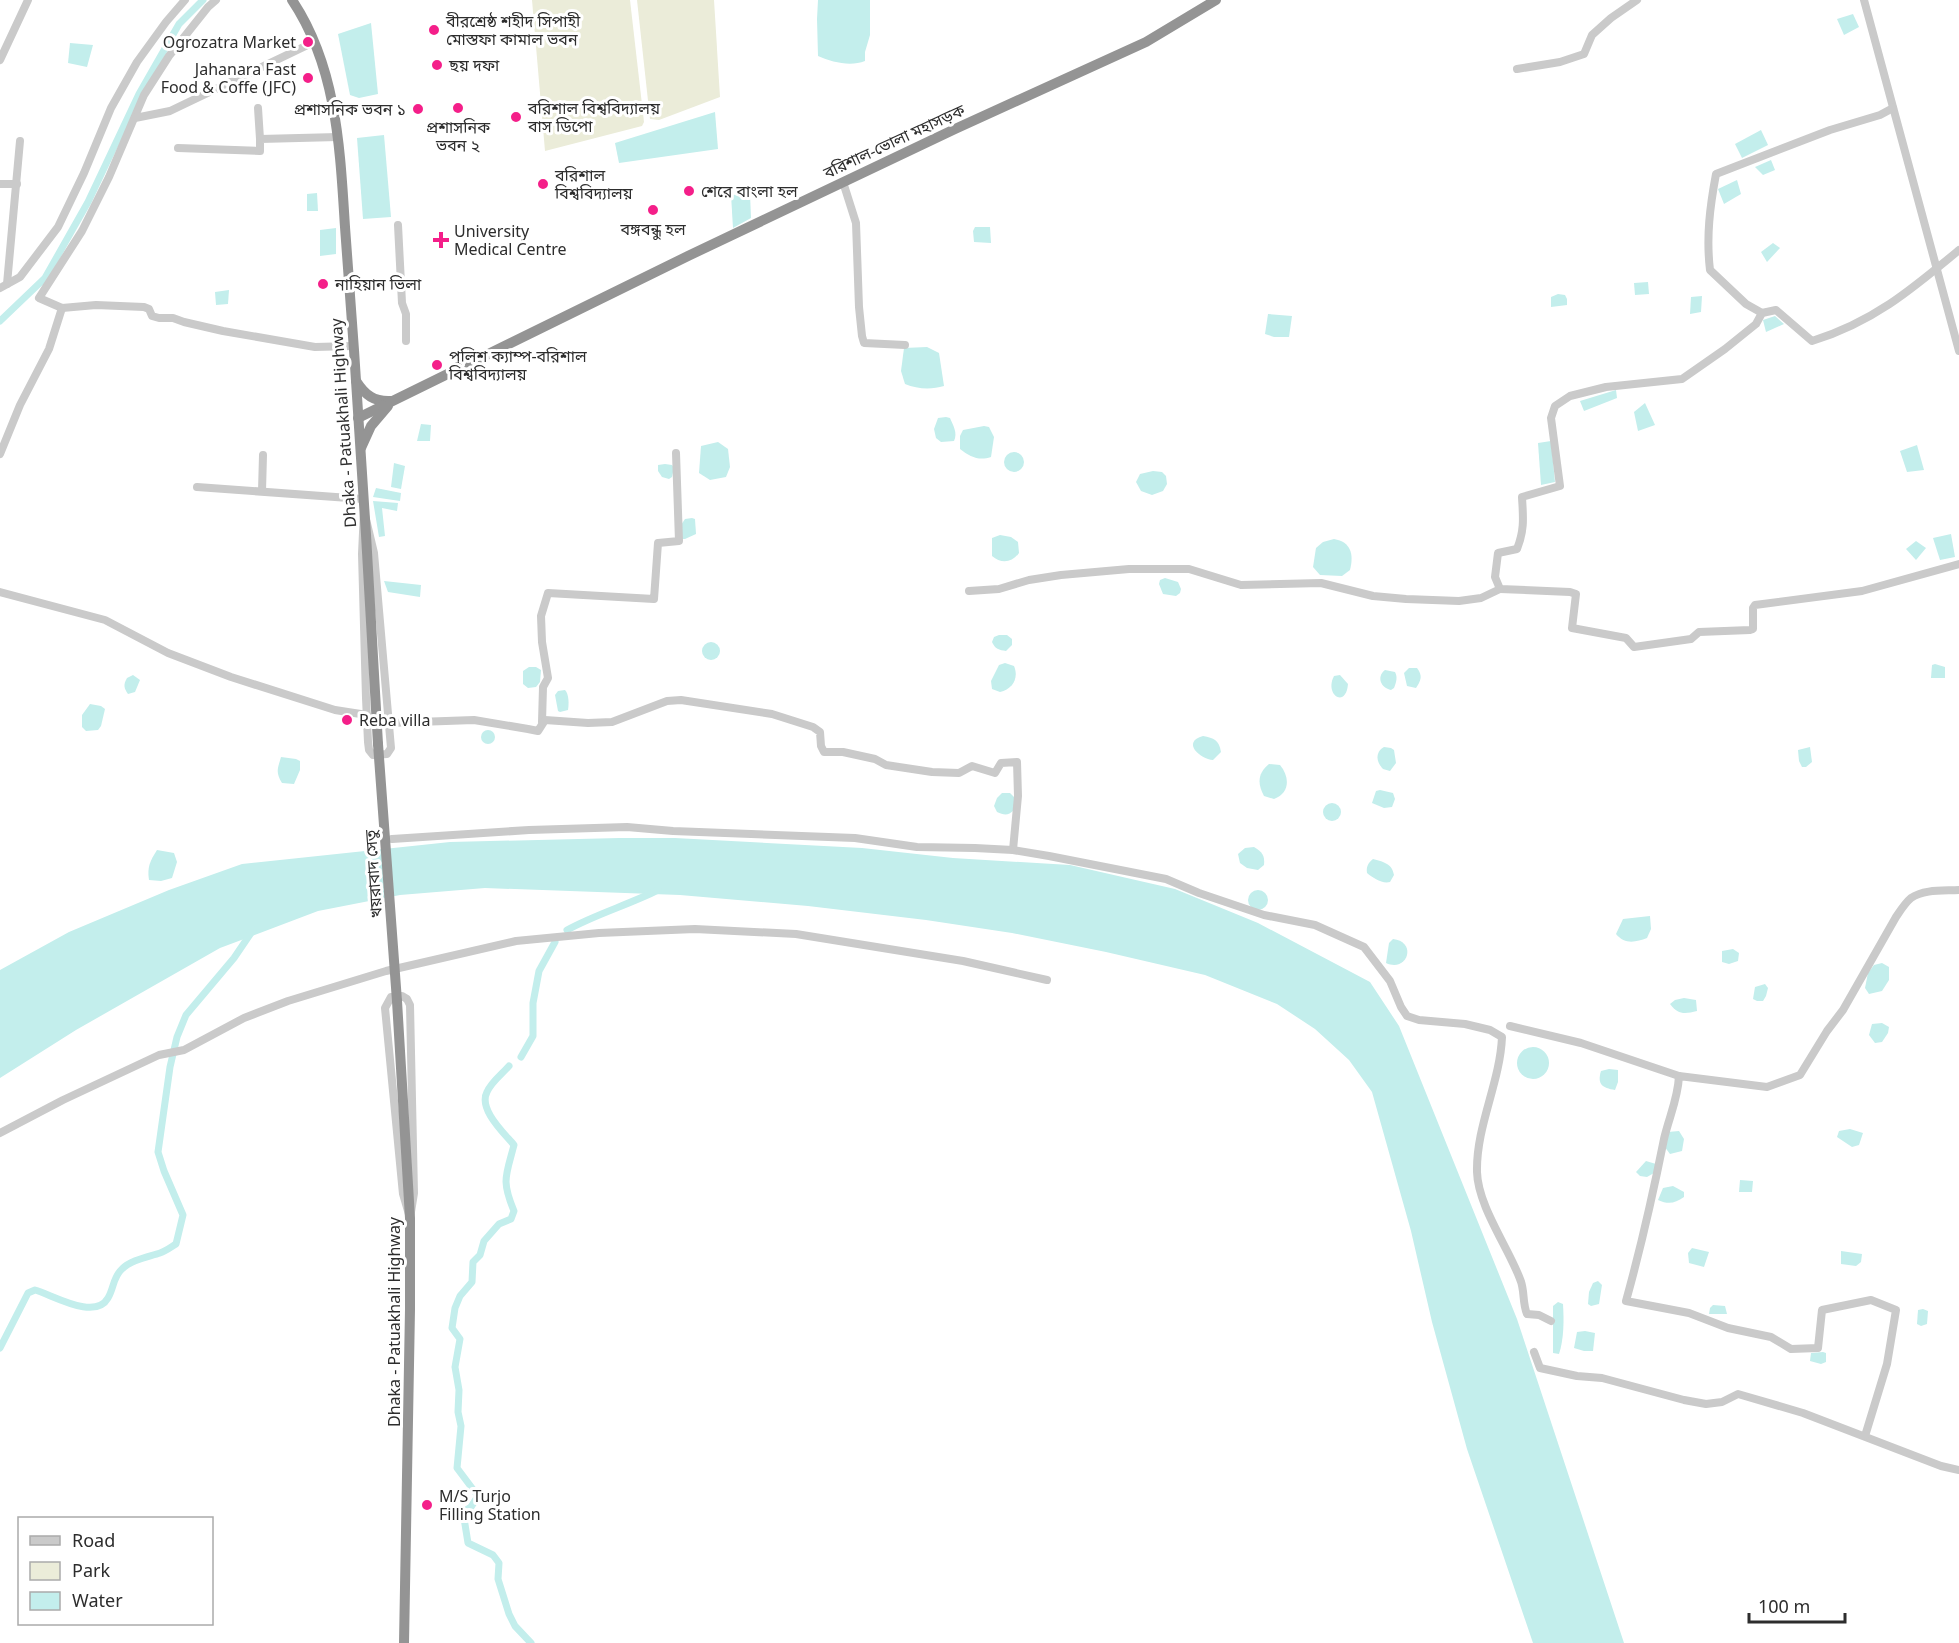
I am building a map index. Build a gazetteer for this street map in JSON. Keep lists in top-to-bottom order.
{
  "streets": {
    "highway": ["বরিশাল-ভোলা মহাসড়ক", "Dhaka - Patuakhali Highway", "খয়রাবাদ সেতু"]
  },
  "crossings": [
    ["বরিশাল-ভোলা মহাসড়ক", "Dhaka - Patuakhali Highway"],
    ["Dhaka - Patuakhali Highway", "খয়রাবাদ সেতু"]
  ],
  "places": {
    "other": [
      "বীরশ্রেষ্ঠ শহীদ সিপাহী মোস্তফা কামাল ভবন",
      "Ogrozatra Market",
      "ছয় দফা",
      "Jahanara Fast Food & Coffe (JFC)",
      "প্রশাসনিক ভবন ২",
      "প্রশাসনিক ভবন ১",
      "বরিশাল বিশ্ববিদ্যালয় বাস ডিপো",
      "বরিশাল বিশ্ববিদ্যালয়",
      "শেরে বাংলা হল",
      "বঙ্গবন্ধু হল",
      "নাহিয়ান ভিলা",
      "পুলিশ ক্যাম্প-বরিশাল বিশ্ববিদ্যালয়",
      "Reba villa",
      "M/S Turjo Filling Station"
    ],
    "health": ["University Medical Centre"]
  },
  "legend": ["Road", "Park", "Water"],
  "scale_bar": "100 m"
}
